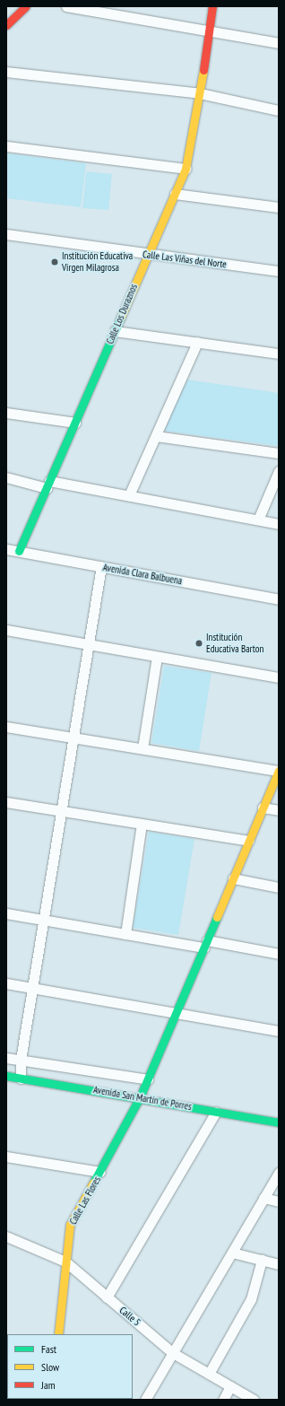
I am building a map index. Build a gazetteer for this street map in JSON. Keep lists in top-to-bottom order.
{
  "streets": {
    "street": [
      "Calle Las Viñas del Norte",
      "Calle Los Duraznos",
      "Avenida Clara Balbuena",
      "Avenida San Martín de Porres",
      "Calle Las Flores",
      "Calle 5"
    ]
  },
  "crossings": [
    ["Calle Las Viñas del Norte", "Calle Los Duraznos"],
    ["Calle Los Duraznos", "Avenida Clara Balbuena"],
    ["Avenida San Martín de Porres", "Calle Las Flores"],
    ["Calle Las Flores", "Calle 5"]
  ],
  "places": ["Institución Educativa Virgen Milagrosa", "Institución Educativa Barton"],
  "legend": ["Fast", "Slow", "Jam"]
}
